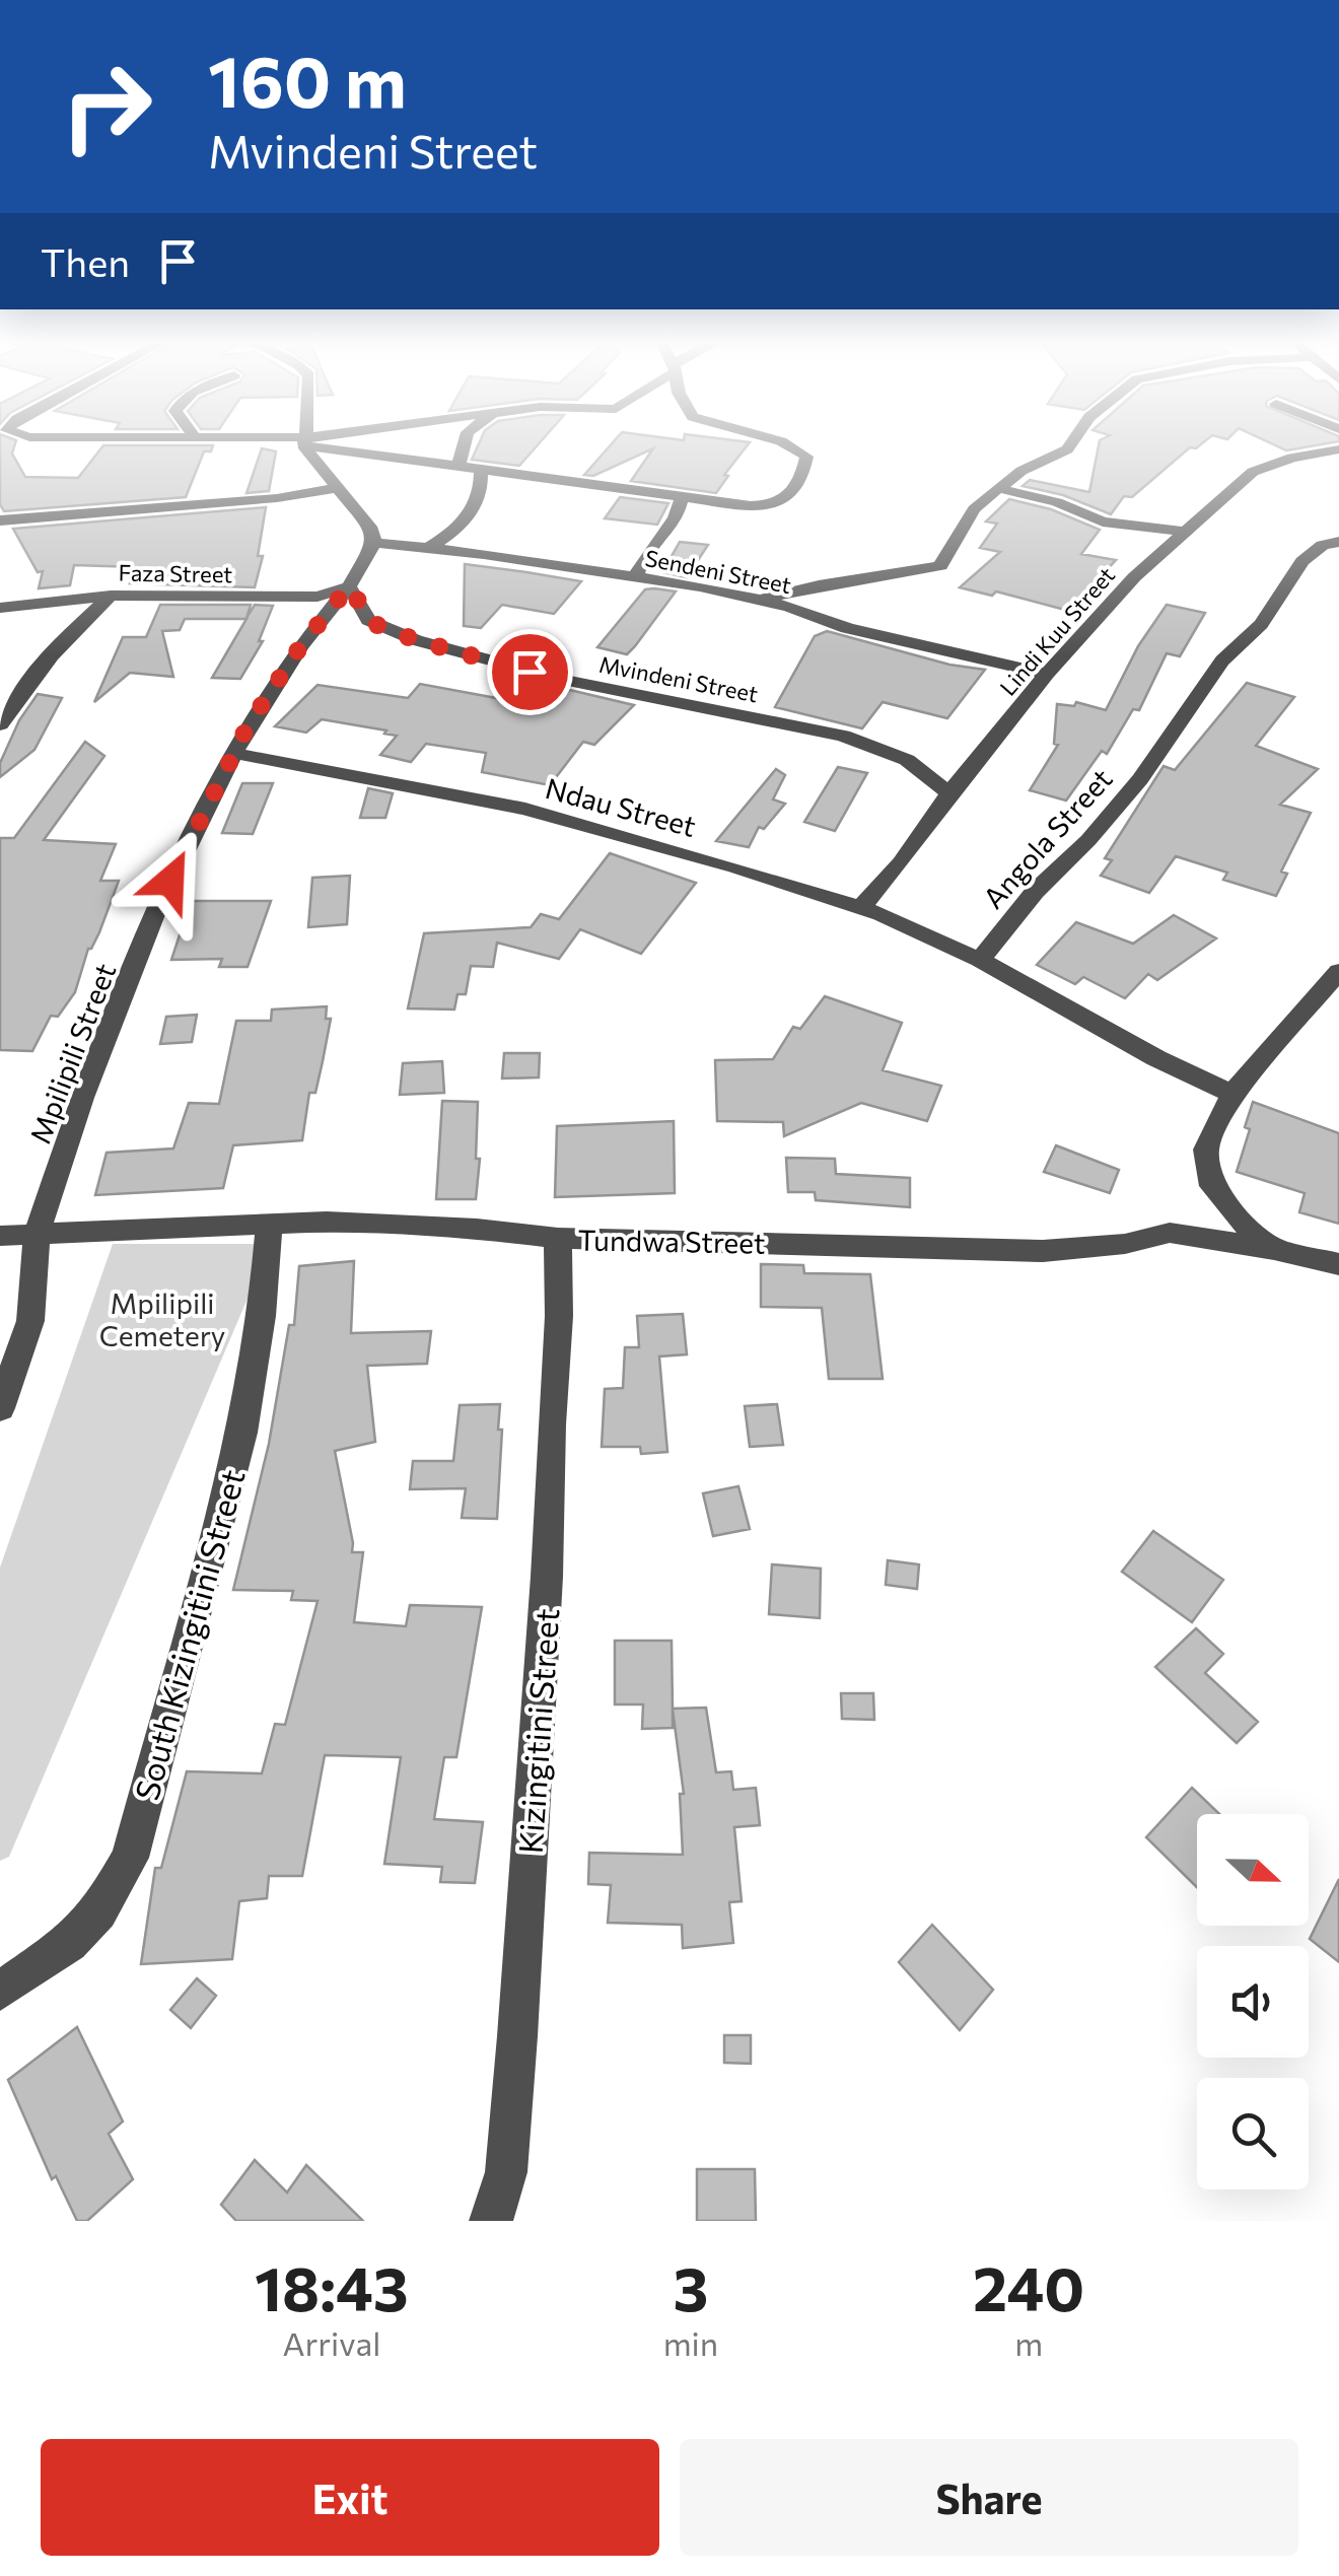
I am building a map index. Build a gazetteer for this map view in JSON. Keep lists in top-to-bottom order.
{
  "streets": {
    "street": [
      "Sendeni Street",
      "Faza Street",
      "Lindi Kuu Street",
      "Mvindeni Street",
      "Ndau Street",
      "Angola Street",
      "Mpilipili Street",
      "Tundwa Street",
      "South Kizingitini Street",
      "Kizingitini Street"
    ]
  },
  "crossings": [
    ["Sendeni Street", "Lindi Kuu Street"],
    ["Sendeni Street", "Mpilipili Street"],
    ["Faza Street", "Mvindeni Street"],
    ["Faza Street", "Mpilipili Street"],
    ["Lindi Kuu Street", "Mvindeni Street"],
    ["Lindi Kuu Street", "Ndau Street"],
    ["Mvindeni Street", "Mpilipili Street"],
    ["Ndau Street", "Angola Street"],
    ["Ndau Street", "Mpilipili Street"],
    ["Mpilipili Street", "Tundwa Street"],
    ["Tundwa Street", "South Kizingitini Street"],
    ["Tundwa Street", "Kizingitini Street"]
  ],
  "parks": ["Mpilipili Cemetery"],
  "north": "right",
  "page": {
    "turn": ["160 m", "Mvindeni Street"],
    "then": "Then",
    "eta": [
      "18:43",
      "Arrival",
      "3",
      "min",
      "240",
      "m"
    ],
    "buttons": ["Exit", "Share"]
  }
}
